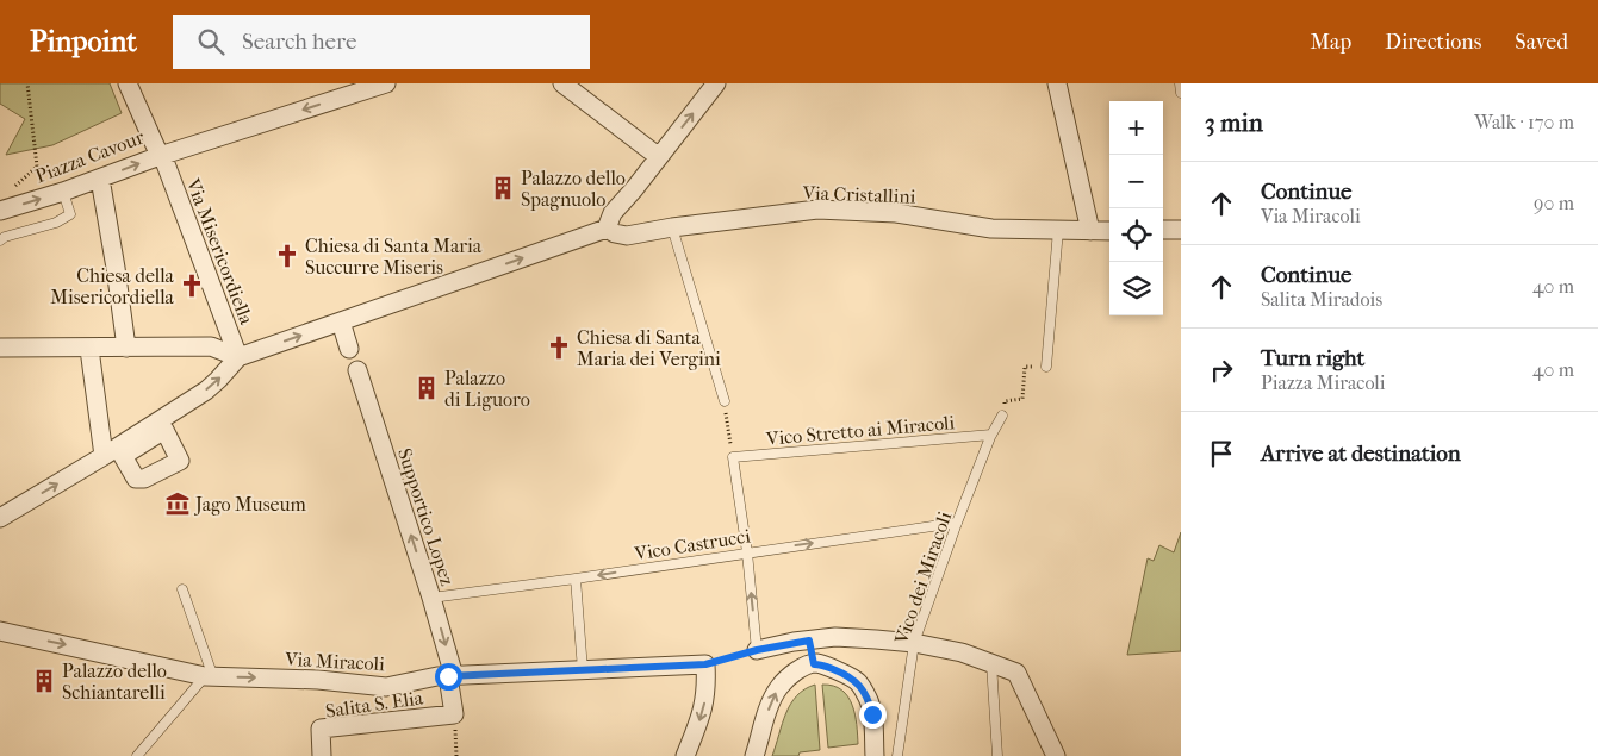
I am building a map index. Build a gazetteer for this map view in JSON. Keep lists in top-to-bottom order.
{
  "streets": {
    "street": [
      "Piazza Cavour",
      "Via Cristallini",
      "Via Misericordiella",
      "Supportico Lopez",
      "Via Miracoli",
      "Salita S. Elia"
    ],
    "lane": ["Vico Stretto ai Miracoli", "Vico Castrucci", "Vico dei Miracoli"]
  },
  "crossings": [
    ["Piazza Cavour", "Via Misericordiella"],
    ["Vico Stretto ai Miracoli", "Vico dei Miracoli"],
    ["Supportico Lopez", "Vico Castrucci"],
    ["Supportico Lopez", "Via Miracoli"],
    ["Supportico Lopez", "Salita S. Elia"],
    ["Vico Castrucci", "Vico dei Miracoli"],
    ["Via Miracoli", "Salita S. Elia"]
  ],
  "one_way": ["Via Miracoli"],
  "places": {
    "building": ["Palazzo dello Spagnuolo", "Palazzo di Liguoro", "Palazzo dello Schiantarelli"],
    "church": ["Chiesa di Santa Maria Succurre Miseris", "Chiesa della Misericordiella", "Chiesa di Santa Maria dei Vergini"],
    "museum": ["Jago Museum"]
  },
  "page": {
    "header": "Pinpoint",
    "search": "Search here",
    "nav": ["Map", "Directions", "Saved"],
    "heading": ["3 min", "Walk · 170 m"],
    "map_buttons": ["+", "−"],
    "list": [
      ["Continue", "Via Miracoli", "90 m"],
      ["Continue", "Salita Miradois", "40 m"],
      ["Turn right", "Piazza Miracoli", "40 m"],
      "Arrive at destination"
    ]
  }
}
